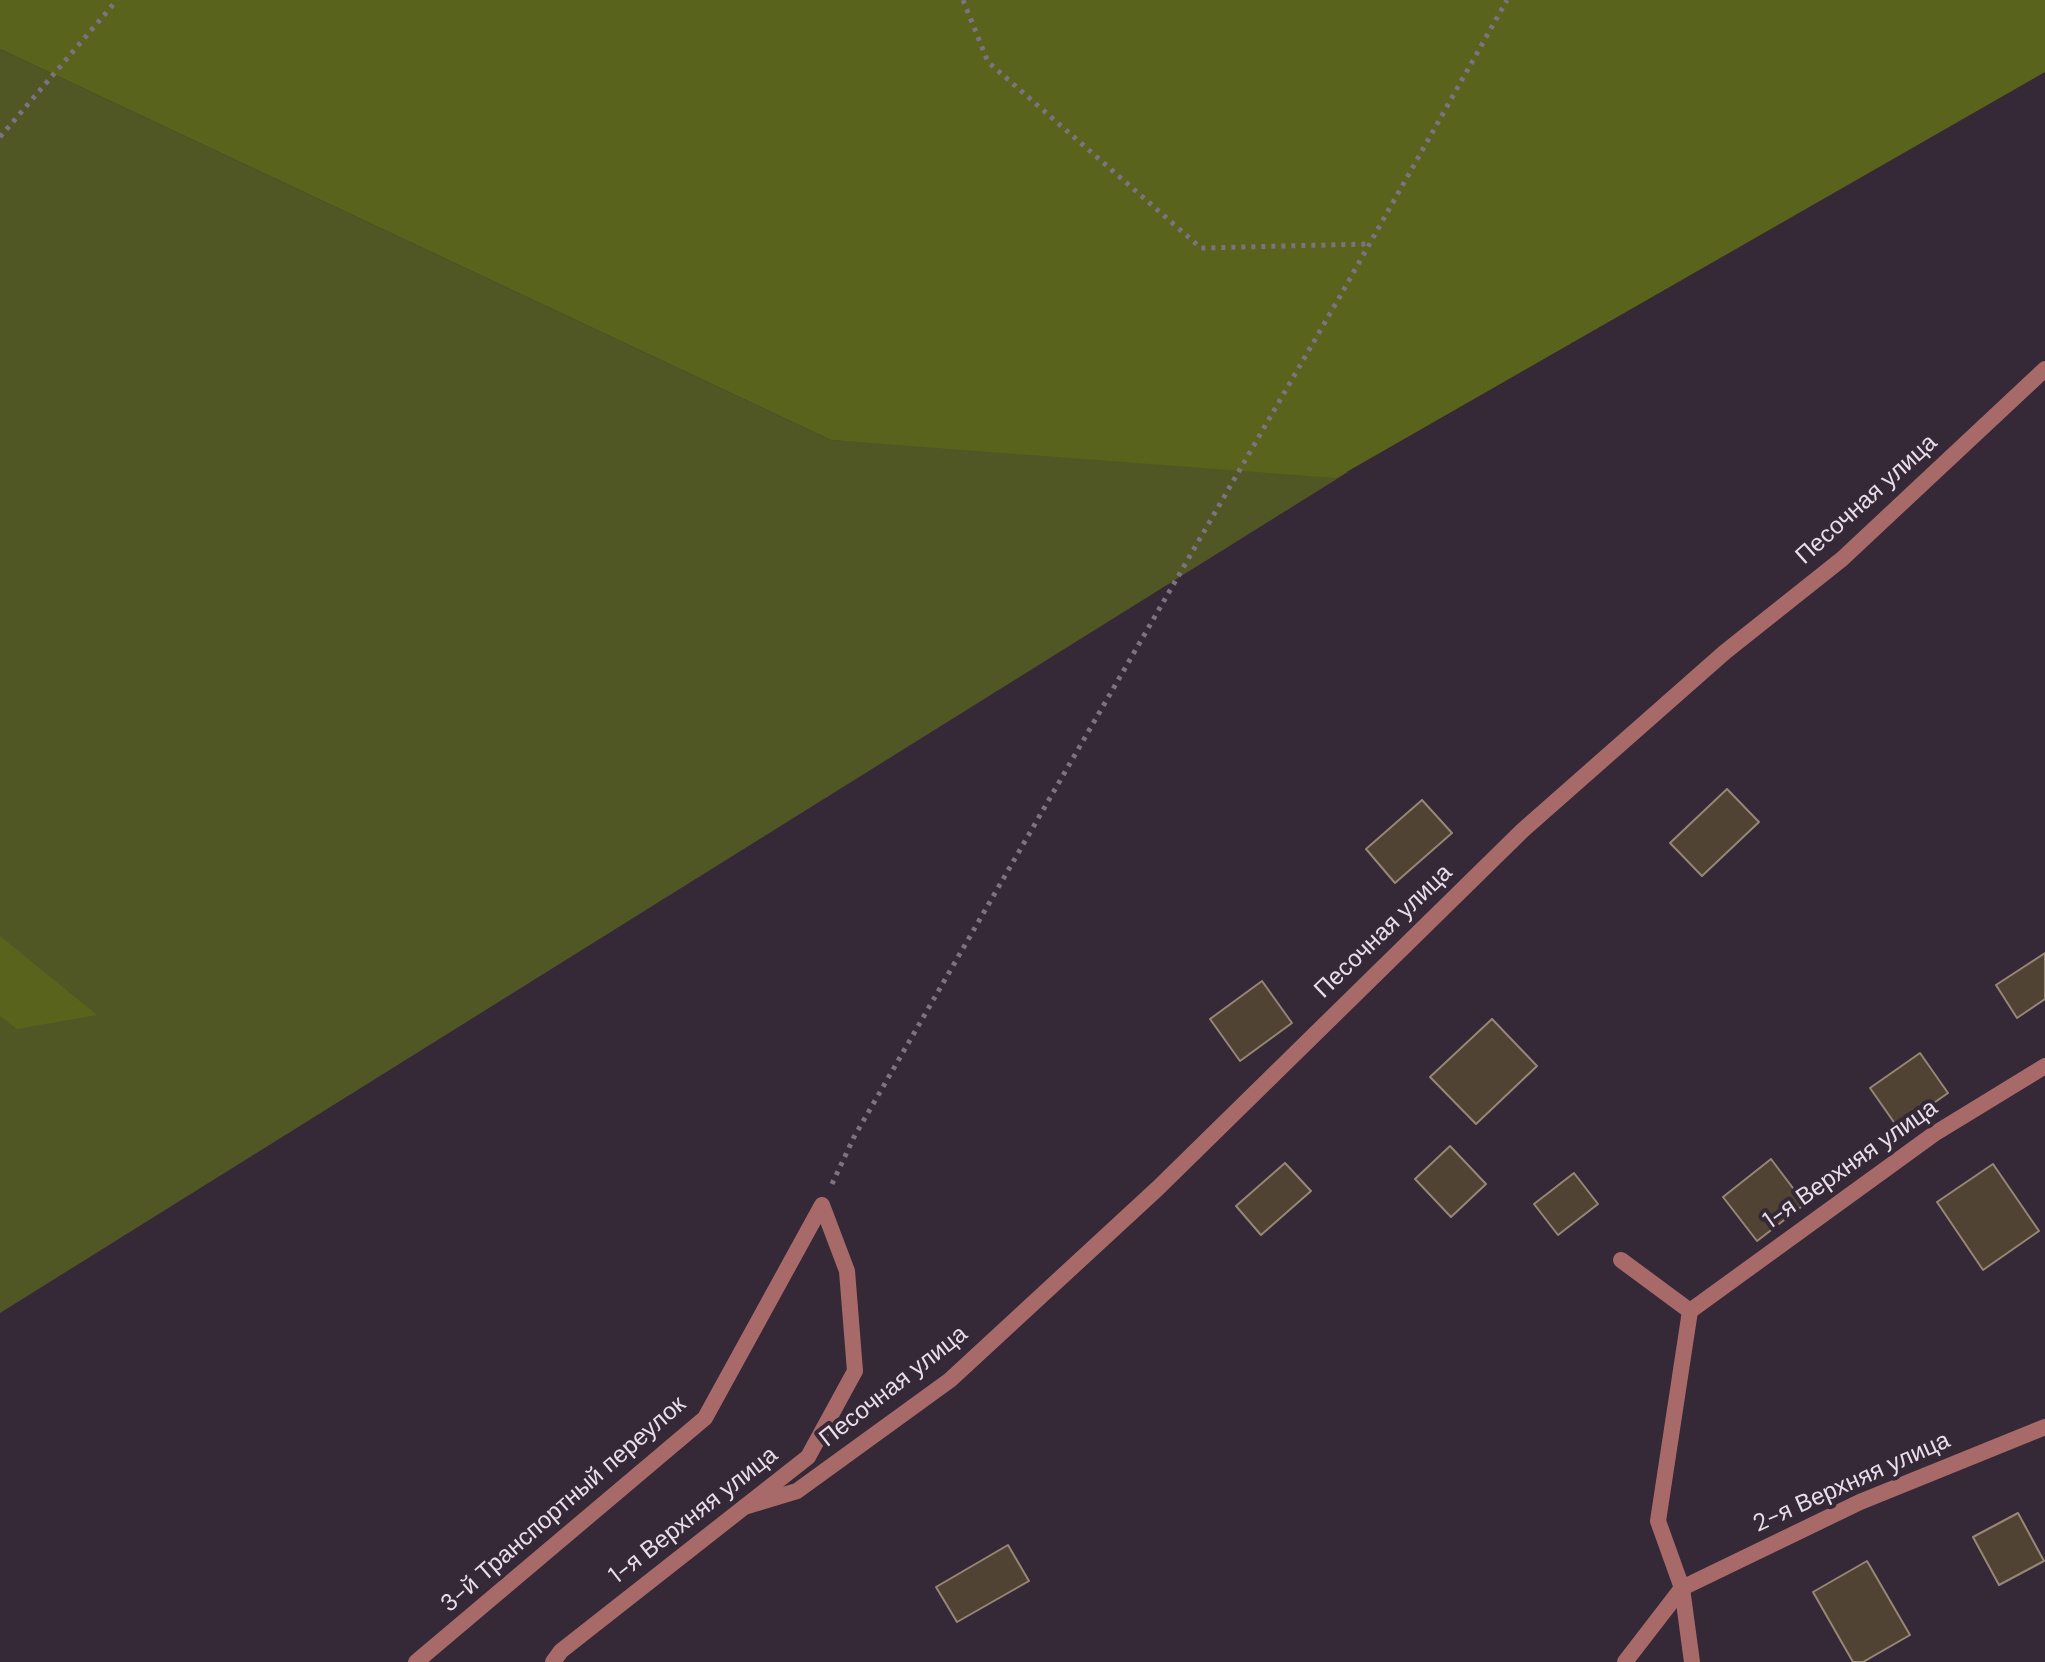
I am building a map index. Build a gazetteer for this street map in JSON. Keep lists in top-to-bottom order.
{
  "streets": {
    "street": [
      "Песочная улица",
      "1-я Верхняя улица",
      "2-я Верхняя улица",
      "3-й Транспортный переулок"
    ]
  },
  "crossings": [
    ["Песочная улица", "1-я Верхняя улица"],
    ["1-я Верхняя улица", "3-й Транспортный переулок"]
  ]
}
